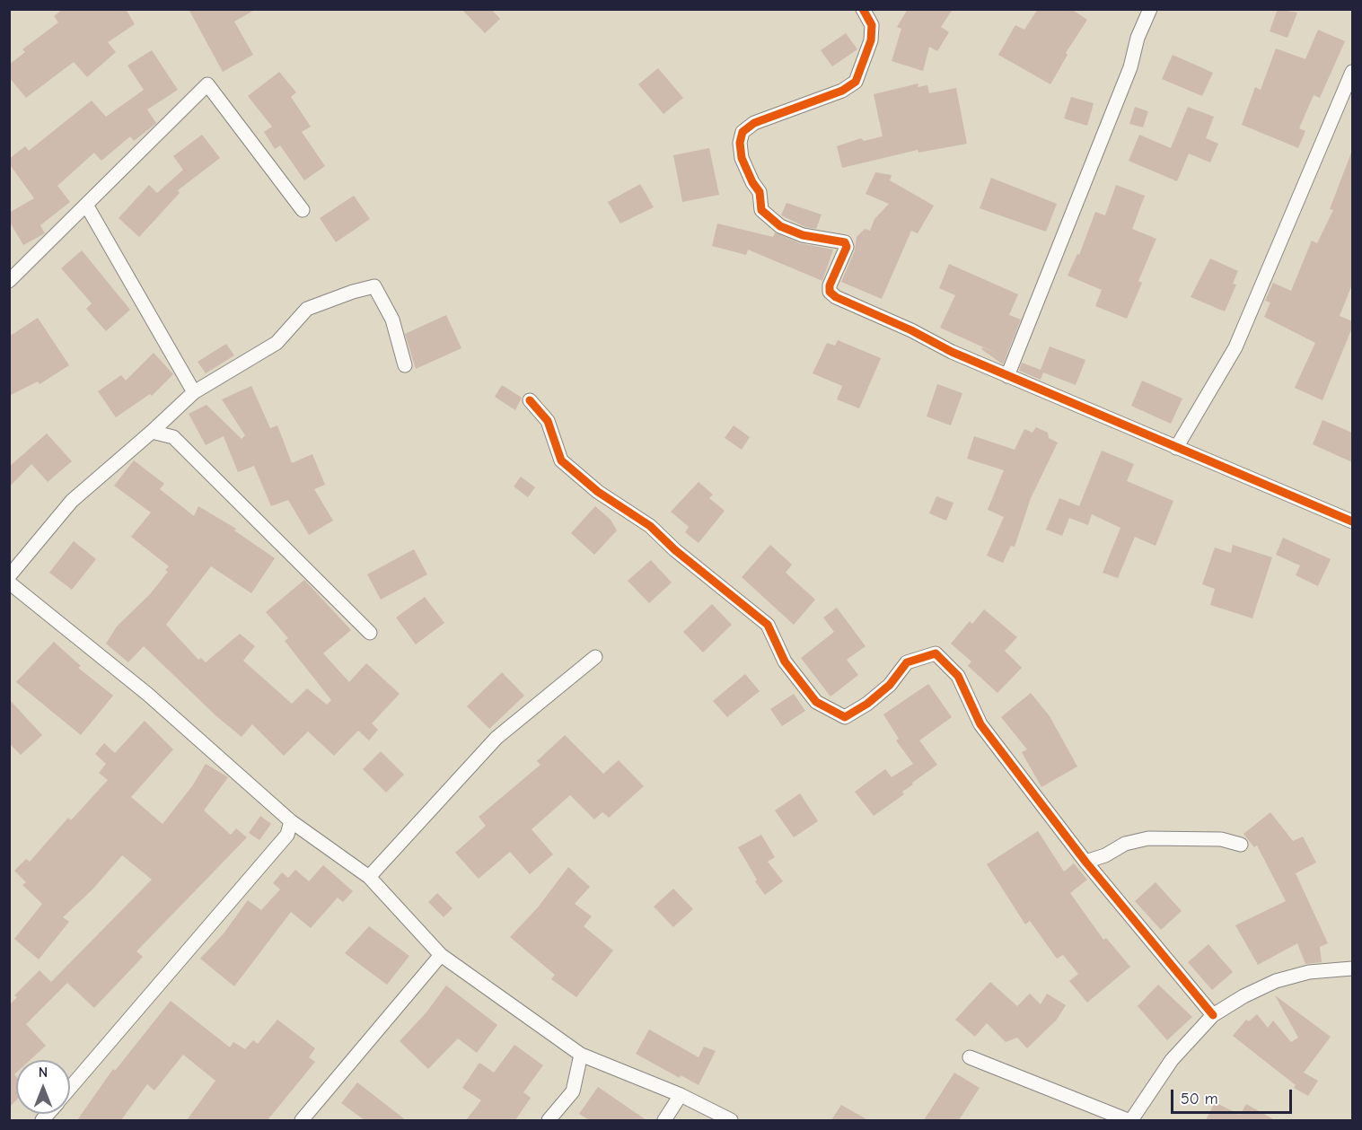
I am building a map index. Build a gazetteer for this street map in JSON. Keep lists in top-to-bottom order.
{
  "scale_bar": "50 m",
  "north": "top"
}
